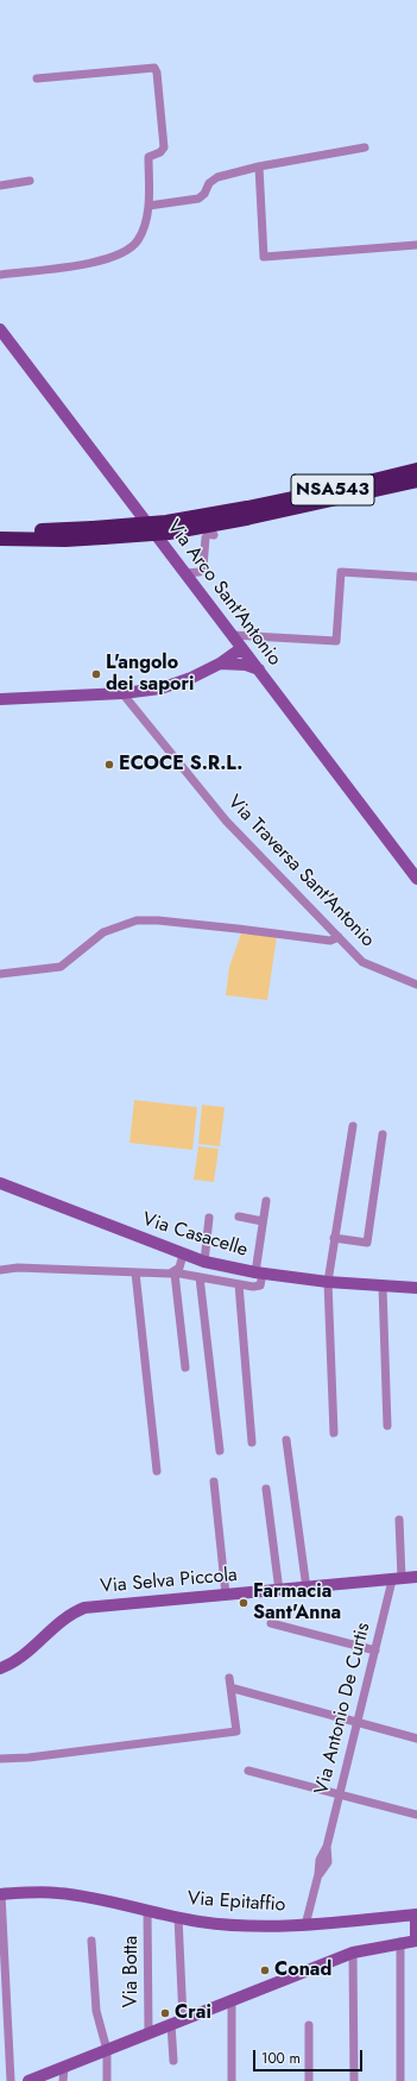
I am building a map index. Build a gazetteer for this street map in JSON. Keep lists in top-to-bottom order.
{
  "streets": {
    "highway": ["NSA543"],
    "street": [
      "Via Arco Sant'Antonio",
      "Via Traversa Sant'Antonio",
      "Via Casacelle",
      "Via Selva Piccola",
      "Via Antonio De Curtis",
      "Via Epitaffio",
      "Via Botta"
    ]
  },
  "crossings": [
    ["Via Selva Piccola", "Via Antonio De Curtis"],
    ["Via Antonio De Curtis", "Via Epitaffio"],
    ["Via Epitaffio", "Via Botta"]
  ],
  "places": [
    "L'angolo dei sapori",
    "ECOCE S.R.L.",
    "Farmacia Sant'Anna",
    "Conad",
    "Crai"
  ],
  "scale_bar": "100 m"
}
